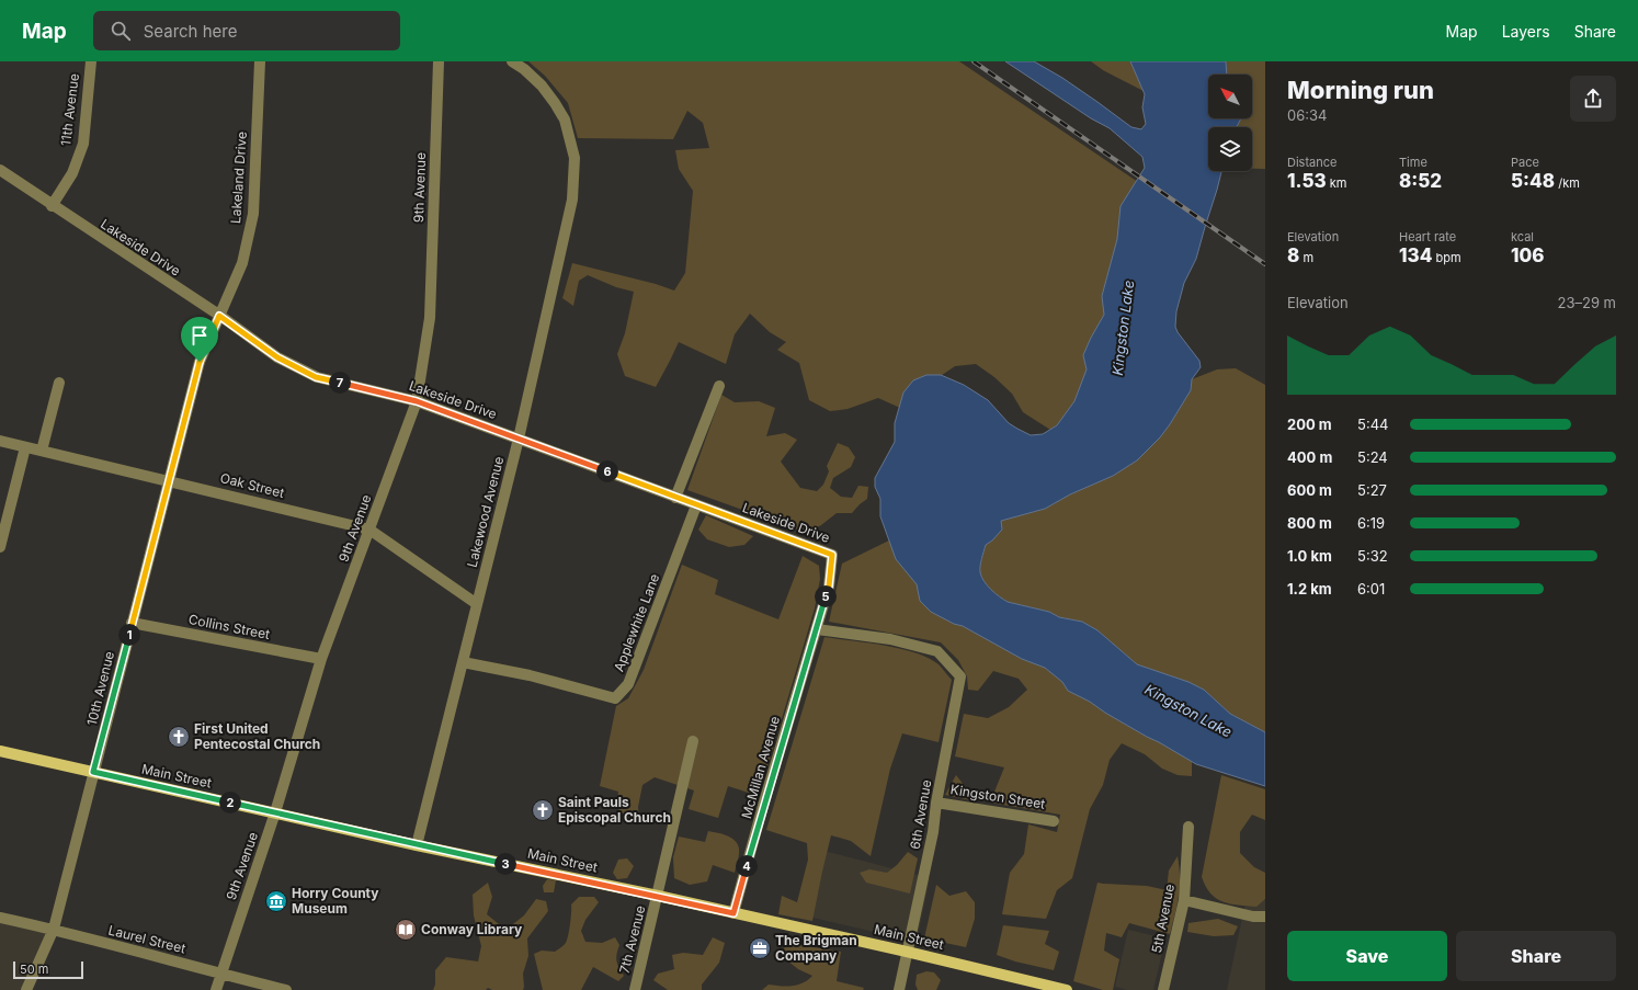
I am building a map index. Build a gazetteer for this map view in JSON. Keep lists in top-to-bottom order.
{
  "streets": {
    "main road": ["Main Street"],
    "street": [
      "11th Avenue",
      "Lakeland Drive",
      "9th Avenue",
      "Lakeside Drive",
      "Oak Street",
      "Lakewood Avenue",
      "Applewhite Lane",
      "Collins Street",
      "10th Avenue",
      "McMillan Avenue",
      "Kingston Street",
      "6th Avenue",
      "5th Avenue",
      "Laurel Street",
      "7th Avenue"
    ]
  },
  "crossings": [
    ["11th Avenue", "Lakeside Drive"],
    ["Lakeland Drive", "Lakeside Drive"],
    ["Lakeland Drive", "10th Avenue"],
    ["9th Avenue", "Lakeside Drive"],
    ["9th Avenue", "Oak Street"],
    ["9th Avenue", "Collins Street"],
    ["9th Avenue", "Main Street"],
    ["9th Avenue", "Laurel Street"],
    ["Lakeside Drive", "Lakewood Avenue"],
    ["Lakeside Drive", "Applewhite Lane"],
    ["Lakeside Drive", "10th Avenue"],
    ["Lakeside Drive", "McMillan Avenue"],
    ["Oak Street", "Lakewood Avenue"],
    ["Oak Street", "10th Avenue"],
    ["Lakewood Avenue", "Applewhite Lane"],
    ["Lakewood Avenue", "Main Street"],
    ["Collins Street", "10th Avenue"],
    ["10th Avenue", "Main Street"],
    ["10th Avenue", "Laurel Street"],
    ["McMillan Avenue", "Main Street"],
    ["McMillan Avenue", "6th Avenue"],
    ["Main Street", "6th Avenue"],
    ["Main Street", "7th Avenue"],
    ["Kingston Street", "6th Avenue"]
  ],
  "water": ["Kingston Lake"],
  "places": {
    "church": ["First United Pentecostal Church", "Saint Pauls Episcopal Church"],
    "museum": ["Horry County Museum"],
    "library": ["Conway Library"],
    "office": ["The Brigman Company"]
  },
  "scale_bar": "50 m",
  "north": "top left",
  "page": {
    "header": "Map",
    "search": "Search here",
    "nav": ["Map", "Layers", "Share"],
    "heading": ["Morning run", "06:34"],
    "stats": [
      ["Distance", "1.53 km"],
      ["Time", "8:52"],
      ["Pace", "5:48 /km"],
      ["Elevation", "8 m"],
      ["Heart rate", "134 bpm"],
      ["kcal", "106"]
    ],
    "chart": ["Elevation", "23–29 m"],
    "pins": [
      "7",
      "6",
      "5",
      "1",
      "2",
      "3",
      "4"
    ],
    "list": [
      {
        "name": "200 m",
        "note": "5:44"
      },
      {
        "name": "400 m",
        "note": "5:24"
      },
      {
        "name": "600 m",
        "note": "5:27"
      },
      {
        "name": "800 m",
        "note": "6:19"
      },
      {
        "name": "1.0 km",
        "note": "5:32"
      },
      {
        "name": "1.2 km",
        "note": "6:01"
      }
    ],
    "buttons": ["Save", "Share"],
    "scale": "50 m"
  }
}
